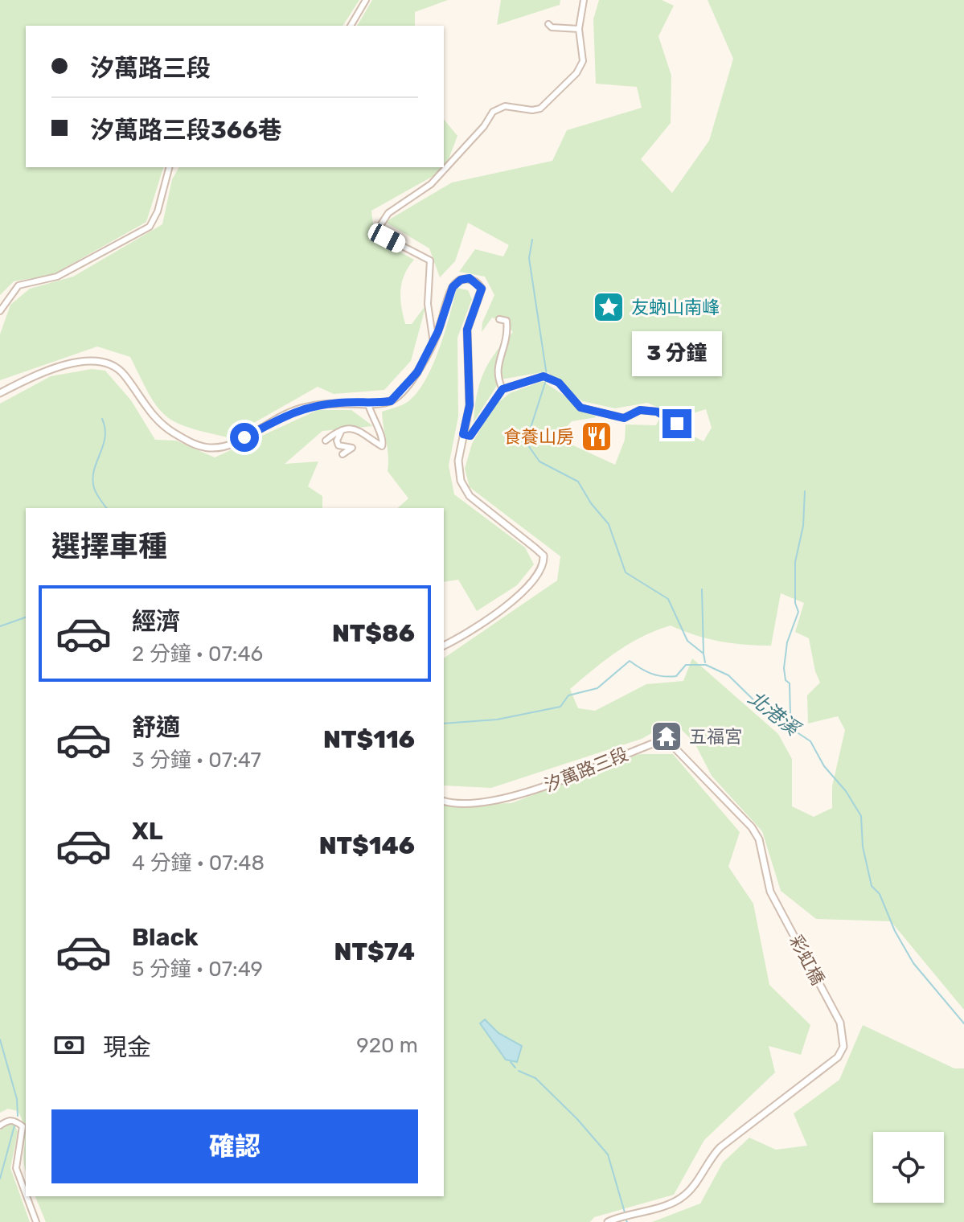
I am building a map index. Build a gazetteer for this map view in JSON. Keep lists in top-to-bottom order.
{
  "streets": {
    "street": ["汐萬路三段", "彩虹橋"]
  },
  "crossings": [
    ["汐萬路三段", "彩虹橋"]
  ],
  "water": ["北港溪"],
  "places": {
    "place": ["友蚋山南峰"],
    "restaurant": ["食養山房"],
    "temple": ["五福宮"]
  },
  "page": {
    "banner": ["汐萬路三段", "汐萬路三段366巷"],
    "bubble": "3 分鐘",
    "heading": "選擇車種",
    "list": [
      {
        "name": "經濟",
        "note": "2 分鐘 · 07:46",
        "value": "NT$86"
      },
      {
        "name": "舒適",
        "note": "3 分鐘 · 07:47",
        "value": "NT$116"
      },
      {
        "name": "XL",
        "note": "4 分鐘 · 07:48",
        "value": "NT$146"
      },
      {
        "name": "Black",
        "note": "5 分鐘 · 07:49",
        "value": "NT$74"
      }
    ],
    "pay": ["現金", "920 m"],
    "buttons": "確認"
  }
}
